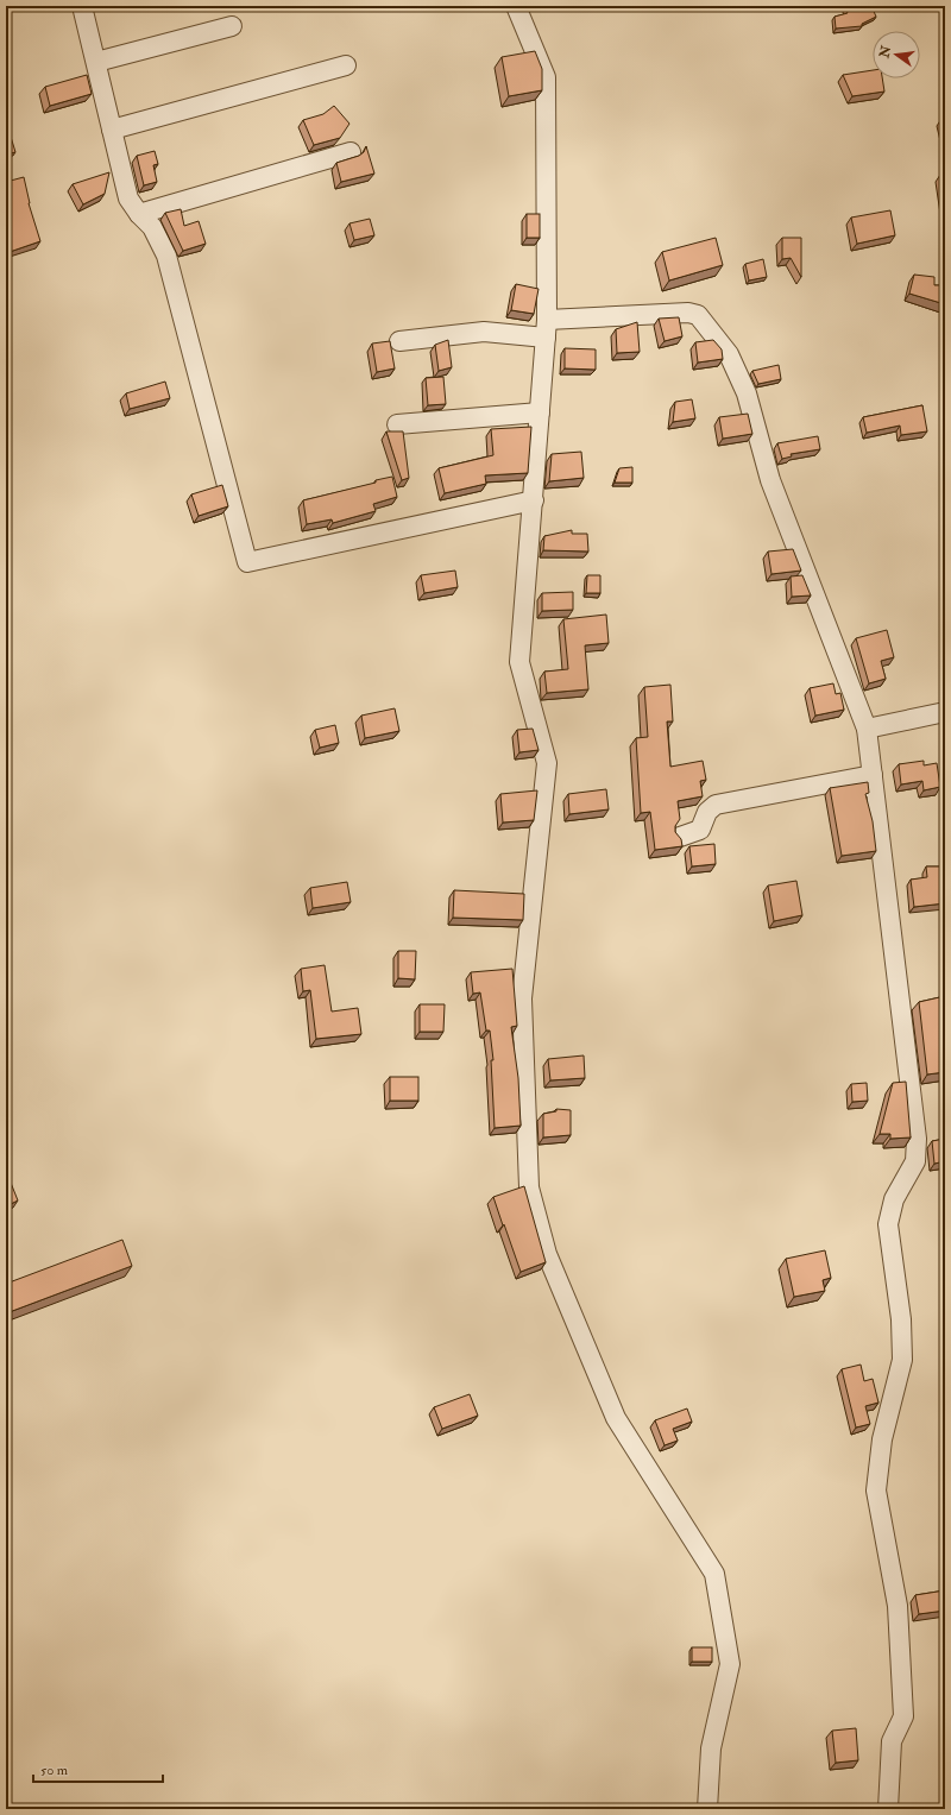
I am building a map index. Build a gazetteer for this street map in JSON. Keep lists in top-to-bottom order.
{
  "scale_bar": "50 m",
  "north": "left"
}
